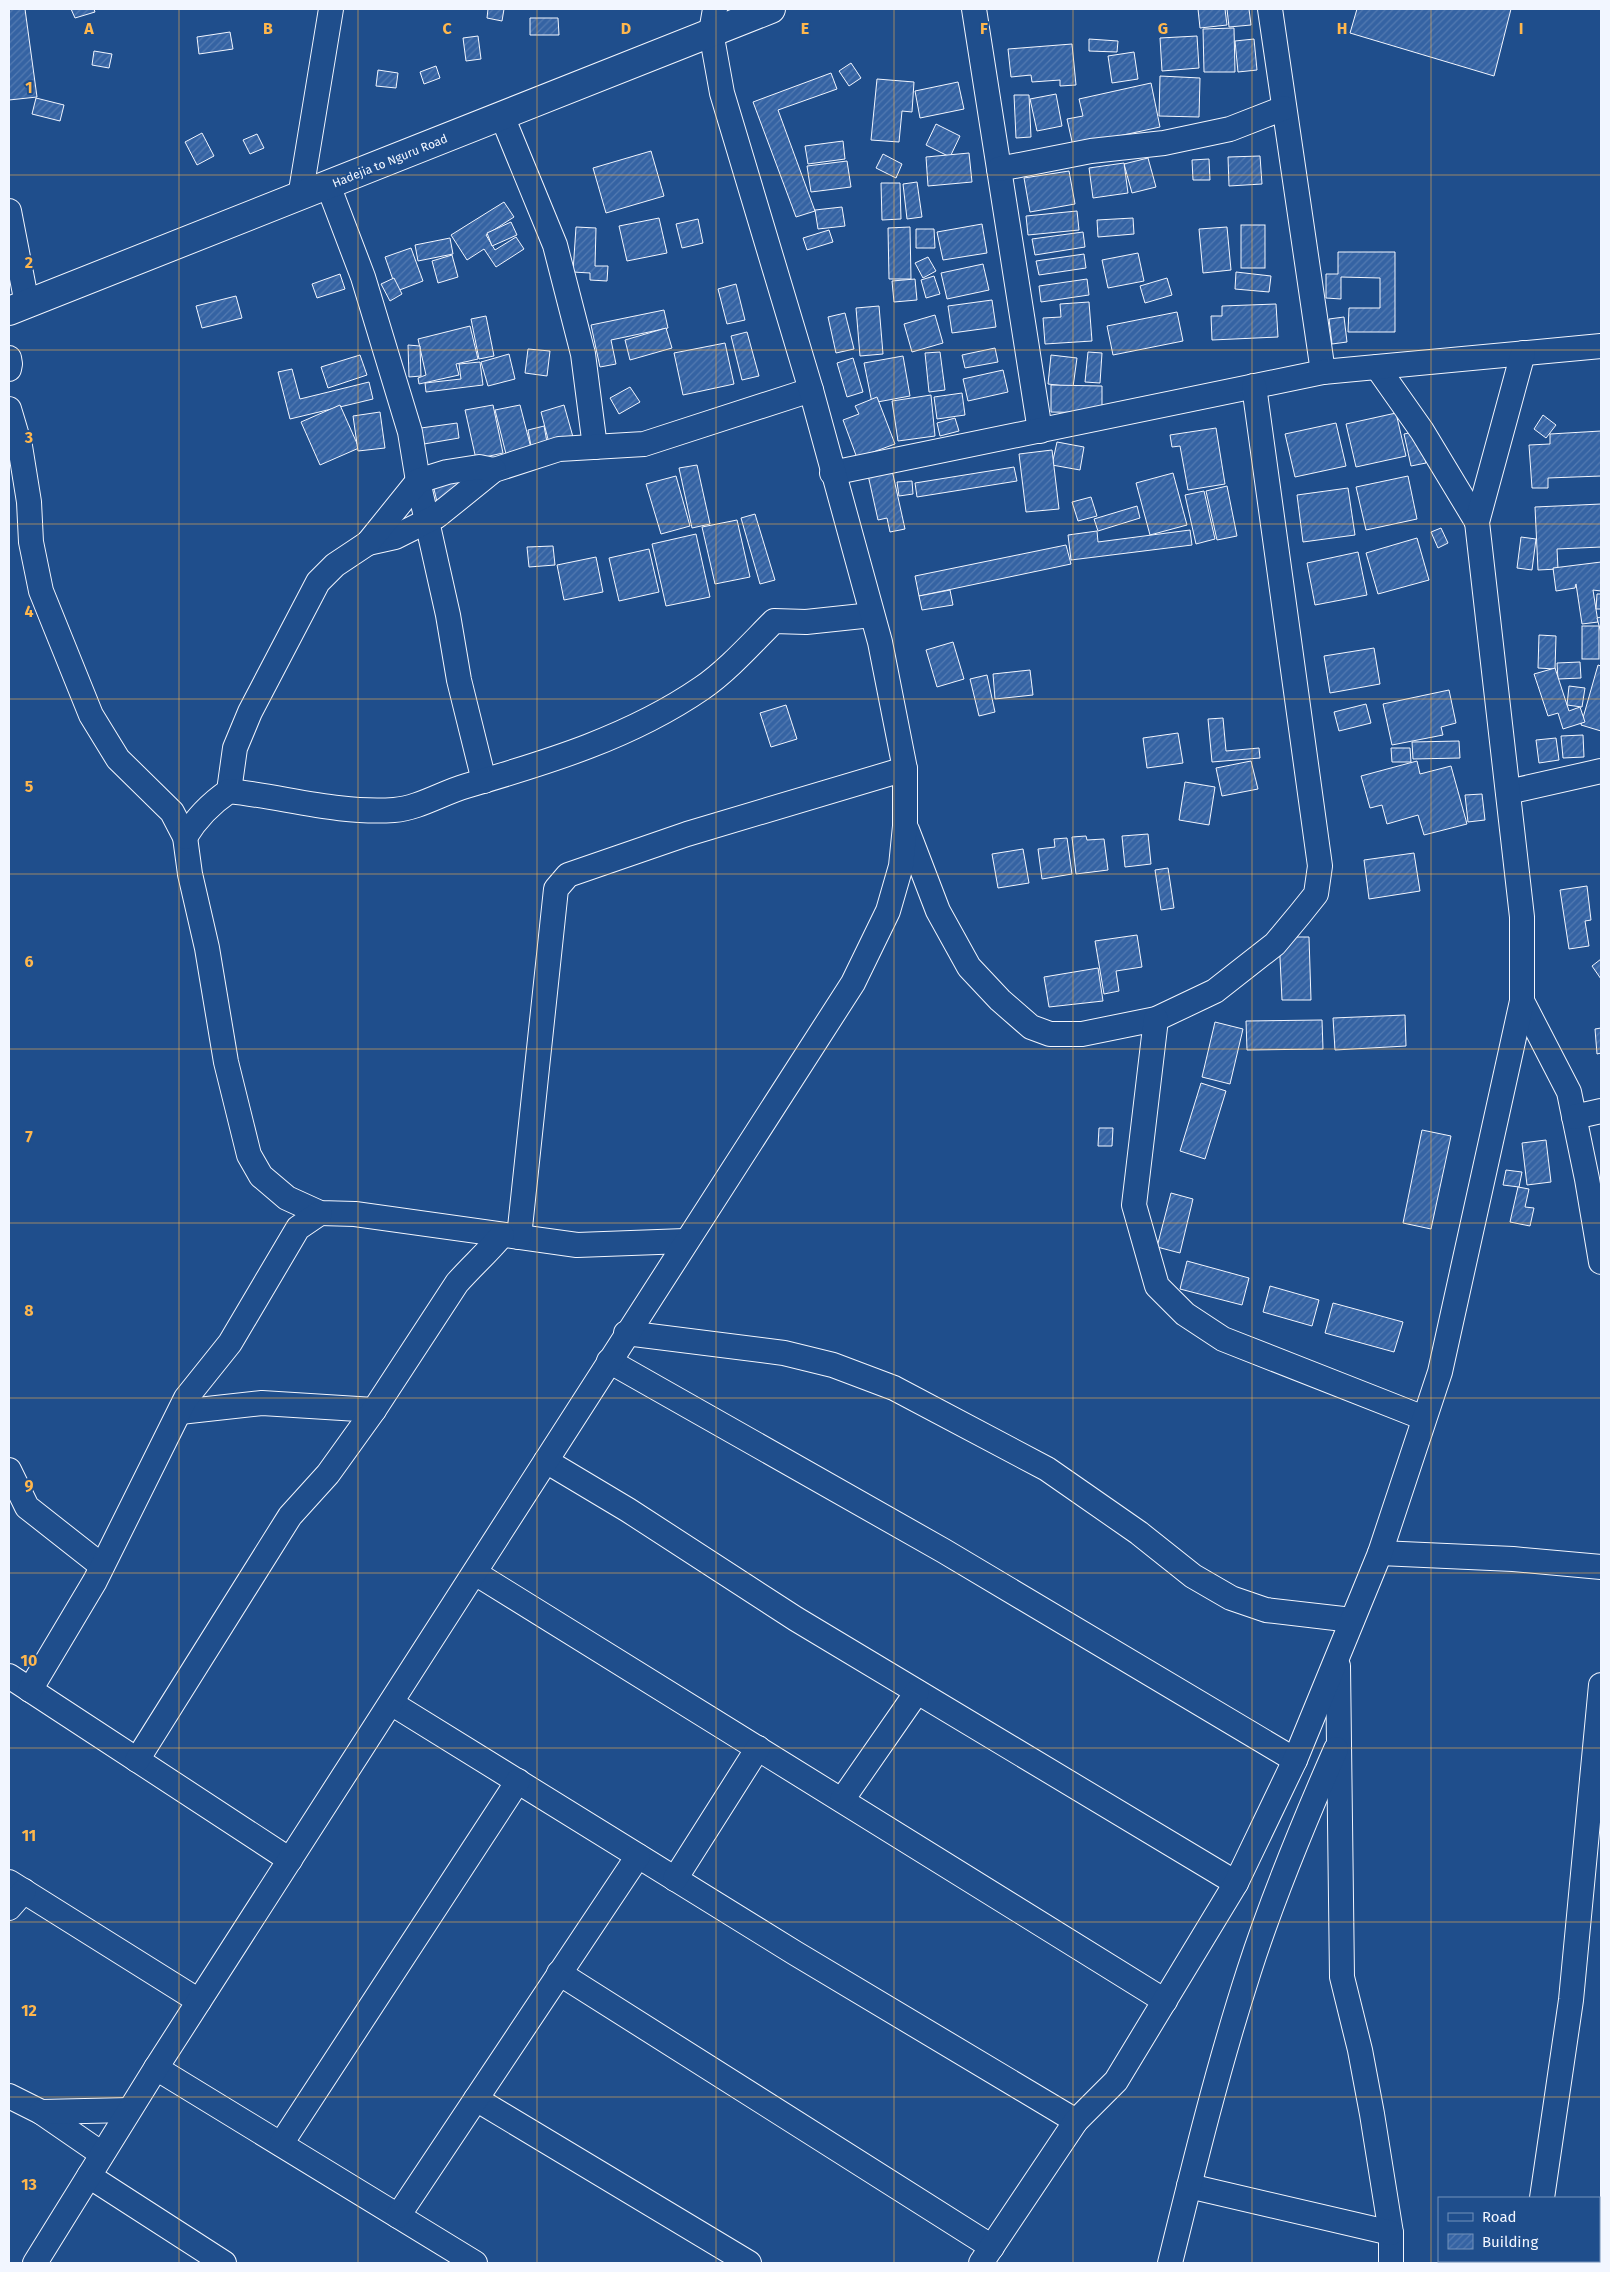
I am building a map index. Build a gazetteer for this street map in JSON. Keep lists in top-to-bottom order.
{
  "streets": {
    "main road": ["Hadejia to Nguru Road"]
  },
  "legend": ["Road", "Building"],
  "grid": {
    "columns": [
      "A",
      "B",
      "C",
      "D",
      "E",
      "F",
      "G",
      "H",
      "I"
    ],
    "rows": [
      "1",
      "2",
      "3",
      "4",
      "5",
      "6",
      "7",
      "8",
      "9",
      "10",
      "11",
      "12",
      "13"
    ]
  }
}
